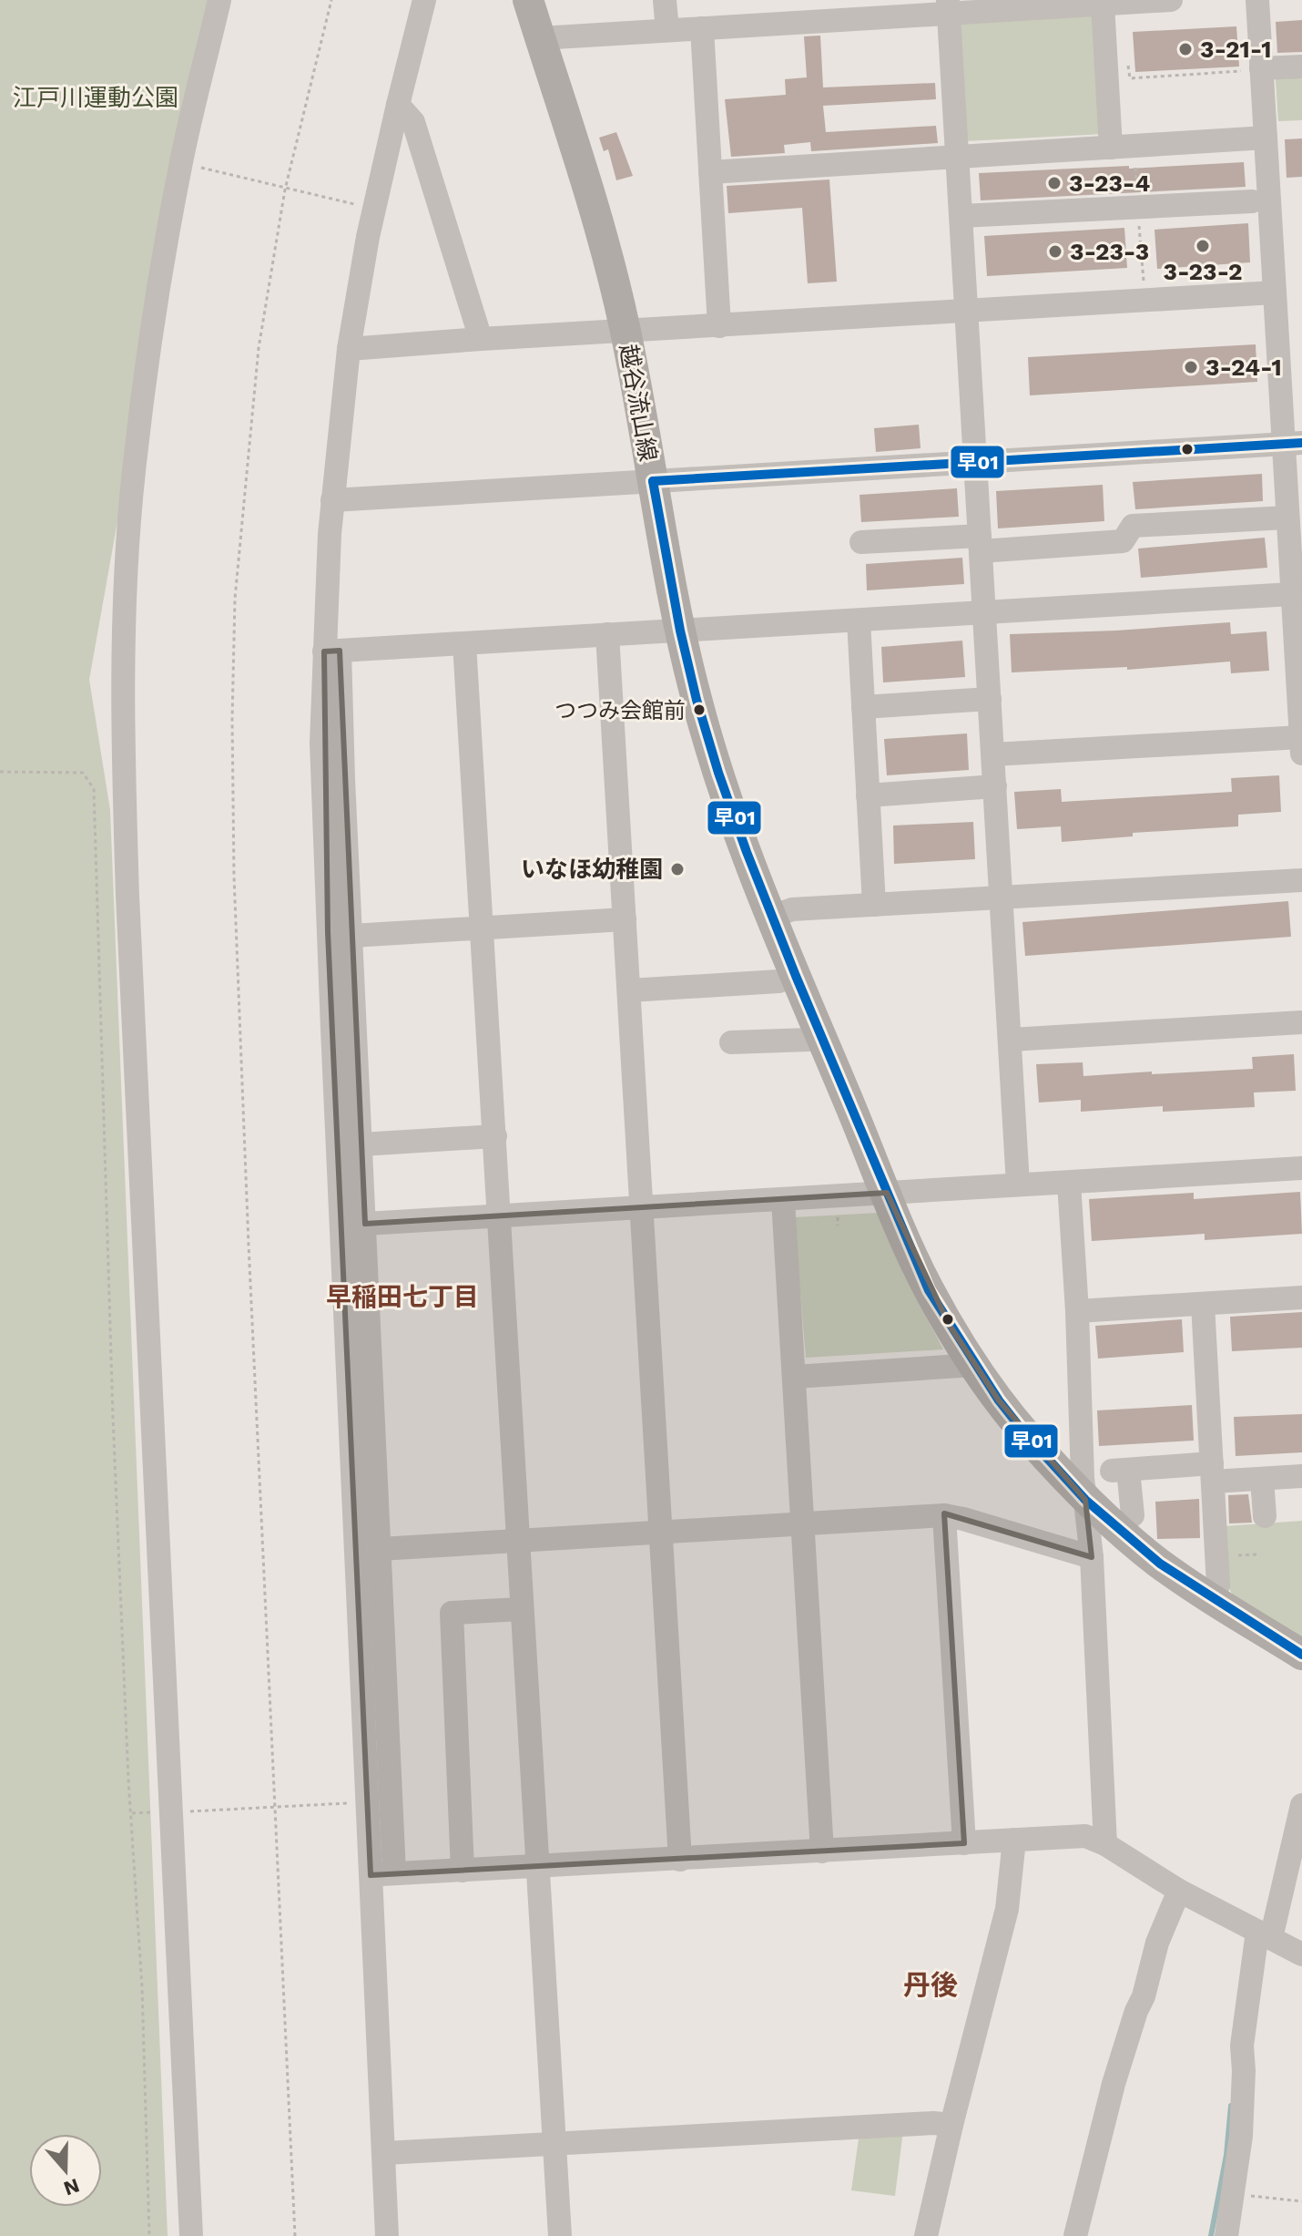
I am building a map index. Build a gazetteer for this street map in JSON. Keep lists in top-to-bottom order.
{
  "streets": {
    "main road": ["越谷流山線"]
  },
  "districts": ["早稲田七丁目", "丹後"],
  "parks": ["江戸川運動公園"],
  "places": [
    "3-21-1",
    "3-23-4",
    "3-23-2",
    "3-23-3",
    "3-24-1",
    "つつみ会館前",
    "いなほ幼稚園"
  ],
  "lines": ["transit line 早01"],
  "north": "bottom"
}
